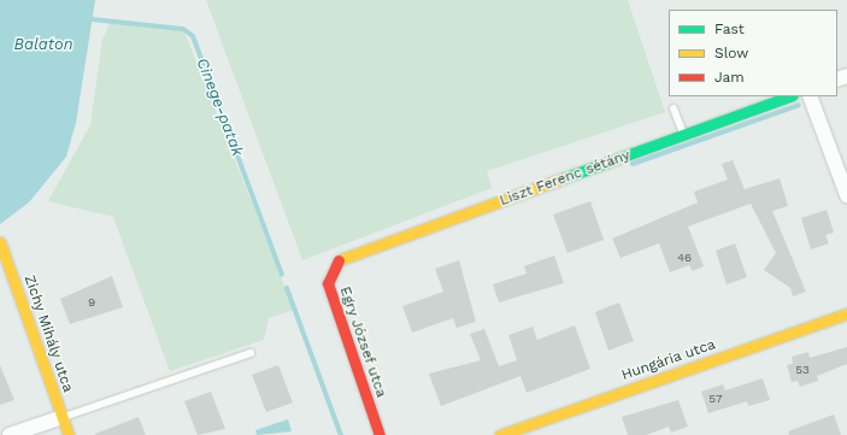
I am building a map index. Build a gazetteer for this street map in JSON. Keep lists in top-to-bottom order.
{
  "streets": {
    "street": [
      "Liszt Ferenc sétány",
      "Zichy Mihály utca",
      "Egry József utca",
      "Hungária utca"
    ]
  },
  "crossings": [
    ["Liszt Ferenc sétány", "Egry József utca"]
  ],
  "water": ["Balaton", "Cinege-patak"],
  "house_numbers": [
    "46",
    "9",
    "53",
    "57"
  ],
  "legend": ["Fast", "Slow", "Jam"]
}
